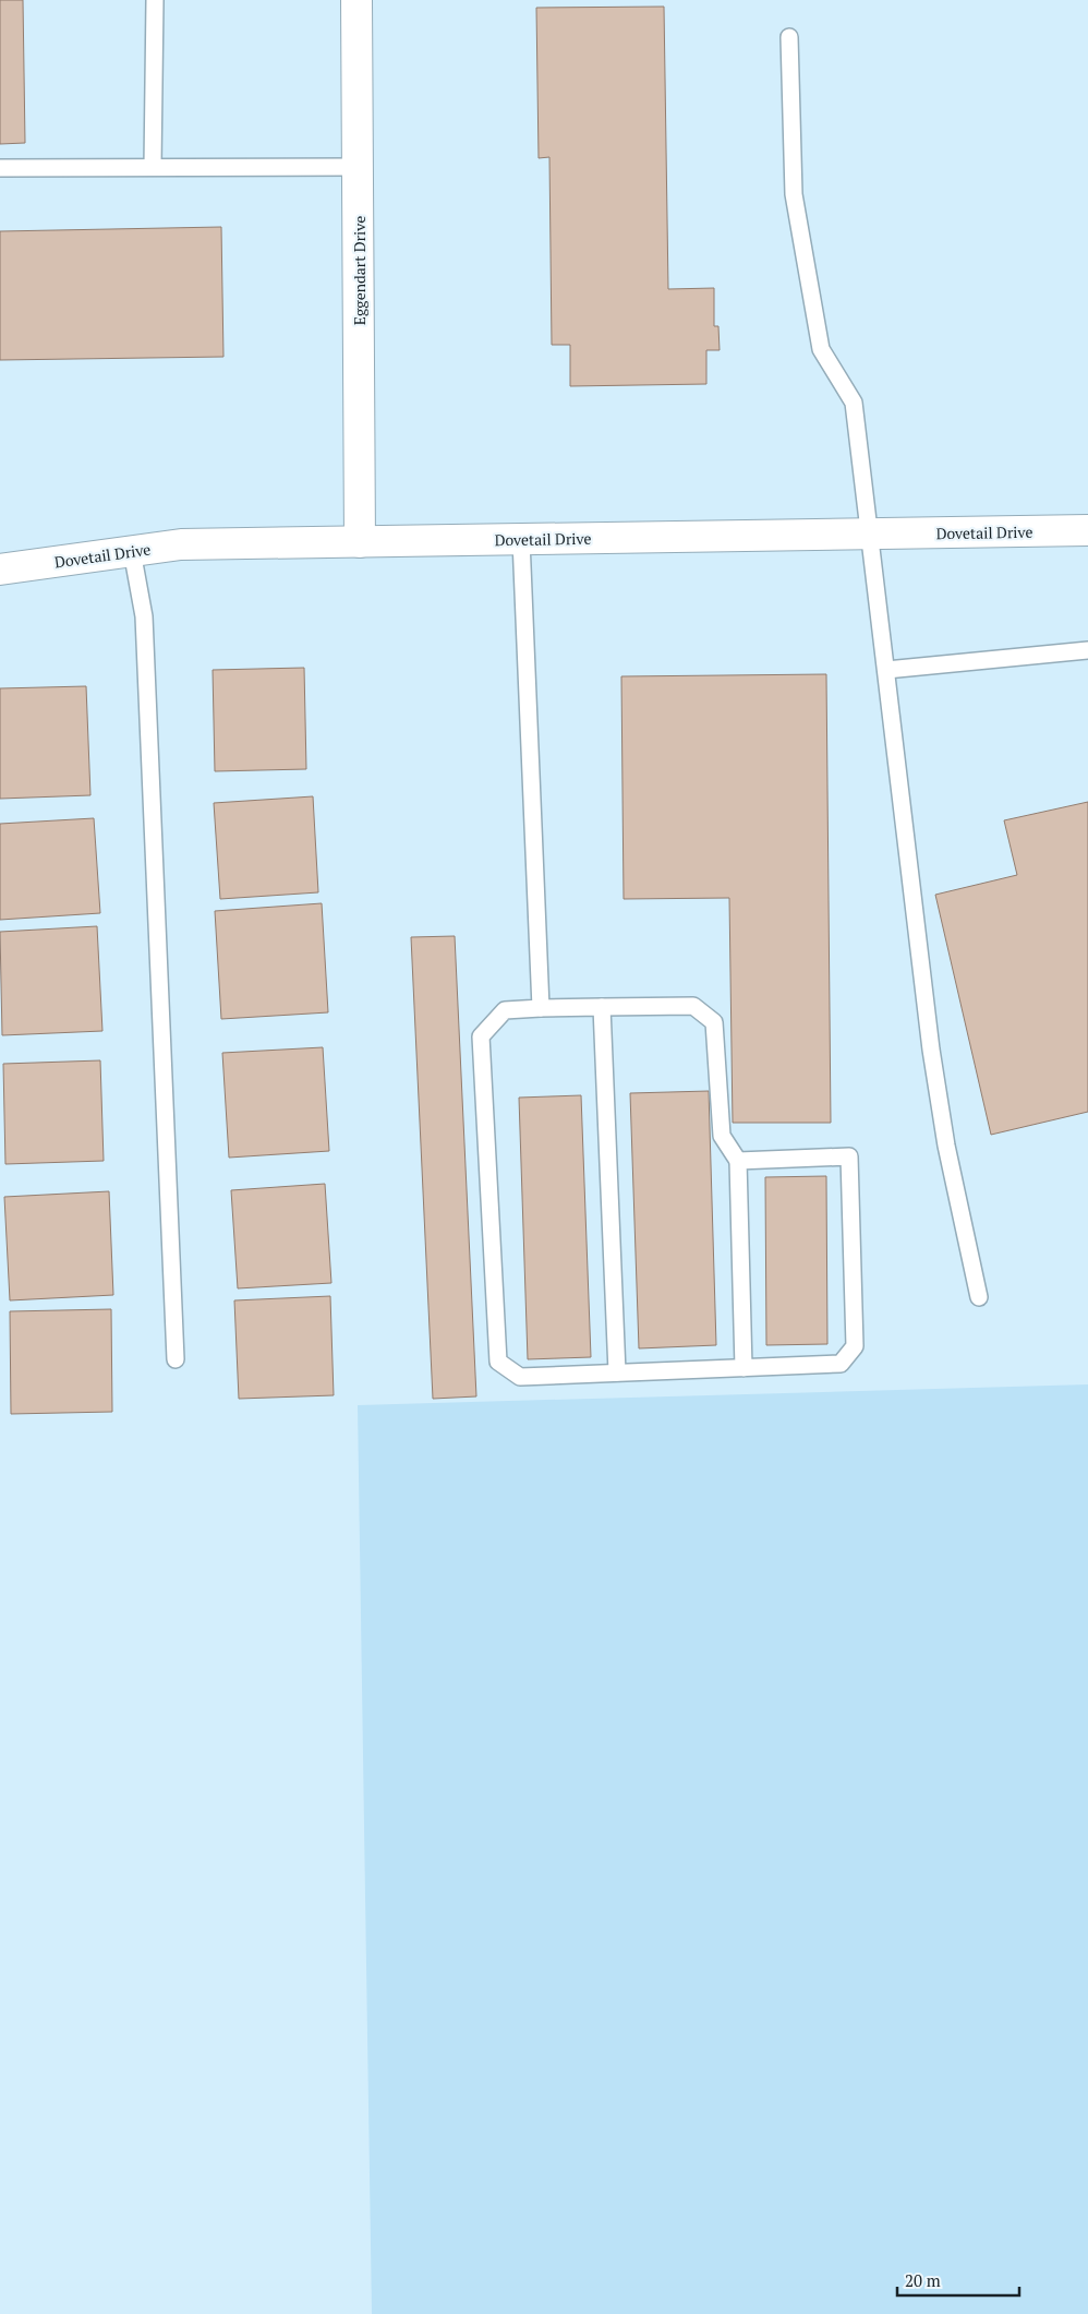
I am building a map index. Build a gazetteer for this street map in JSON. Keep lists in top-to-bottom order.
{
  "streets": {
    "street": ["Eggendart Drive", "Dovetail Drive"]
  },
  "crossings": [
    ["Eggendart Drive", "Dovetail Drive"]
  ],
  "scale_bar": "20 m"
}
